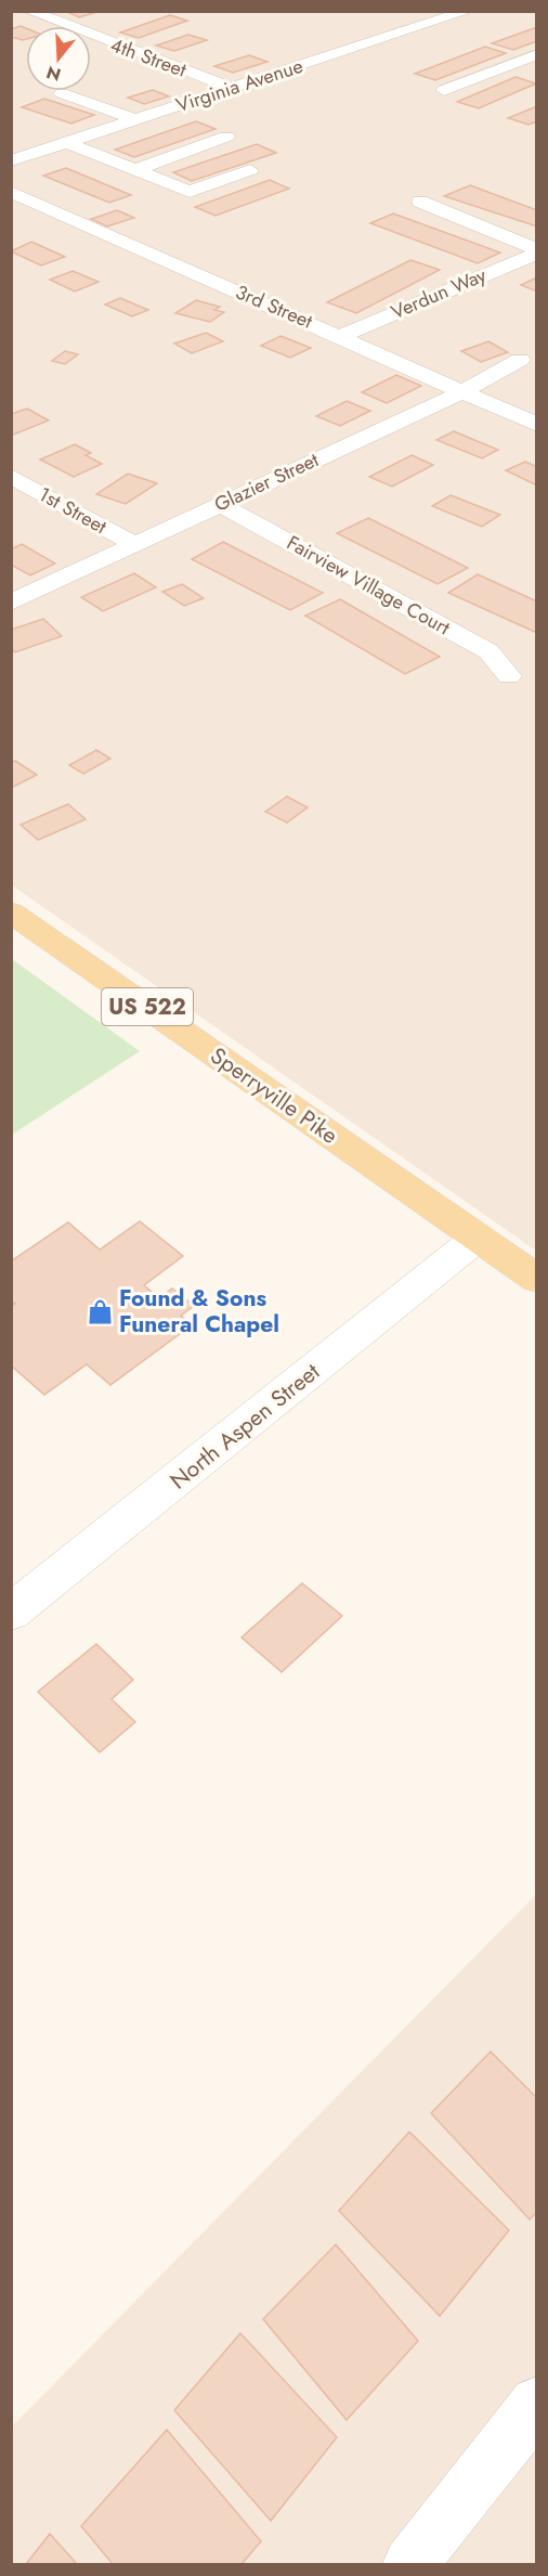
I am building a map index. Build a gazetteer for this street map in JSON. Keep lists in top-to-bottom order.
{
  "streets": {
    "main road": ["US 522", "Sperryville Pike"],
    "street": [
      "4th Street",
      "Virginia Avenue",
      "Verdun Way",
      "3rd Street",
      "Glazier Street",
      "1st Street",
      "Fairview Village Court",
      "North Aspen Street"
    ]
  },
  "crossings": [
    ["4th Street", "Virginia Avenue"],
    ["Verdun Way", "3rd Street"],
    ["3rd Street", "Glazier Street"],
    ["Glazier Street", "1st Street"],
    ["Glazier Street", "Fairview Village Court"],
    ["Sperryville Pike", "North Aspen Street"]
  ],
  "places": {
    "shop": ["Found & Sons Funeral Chapel"]
  },
  "north": "bottom"
}
